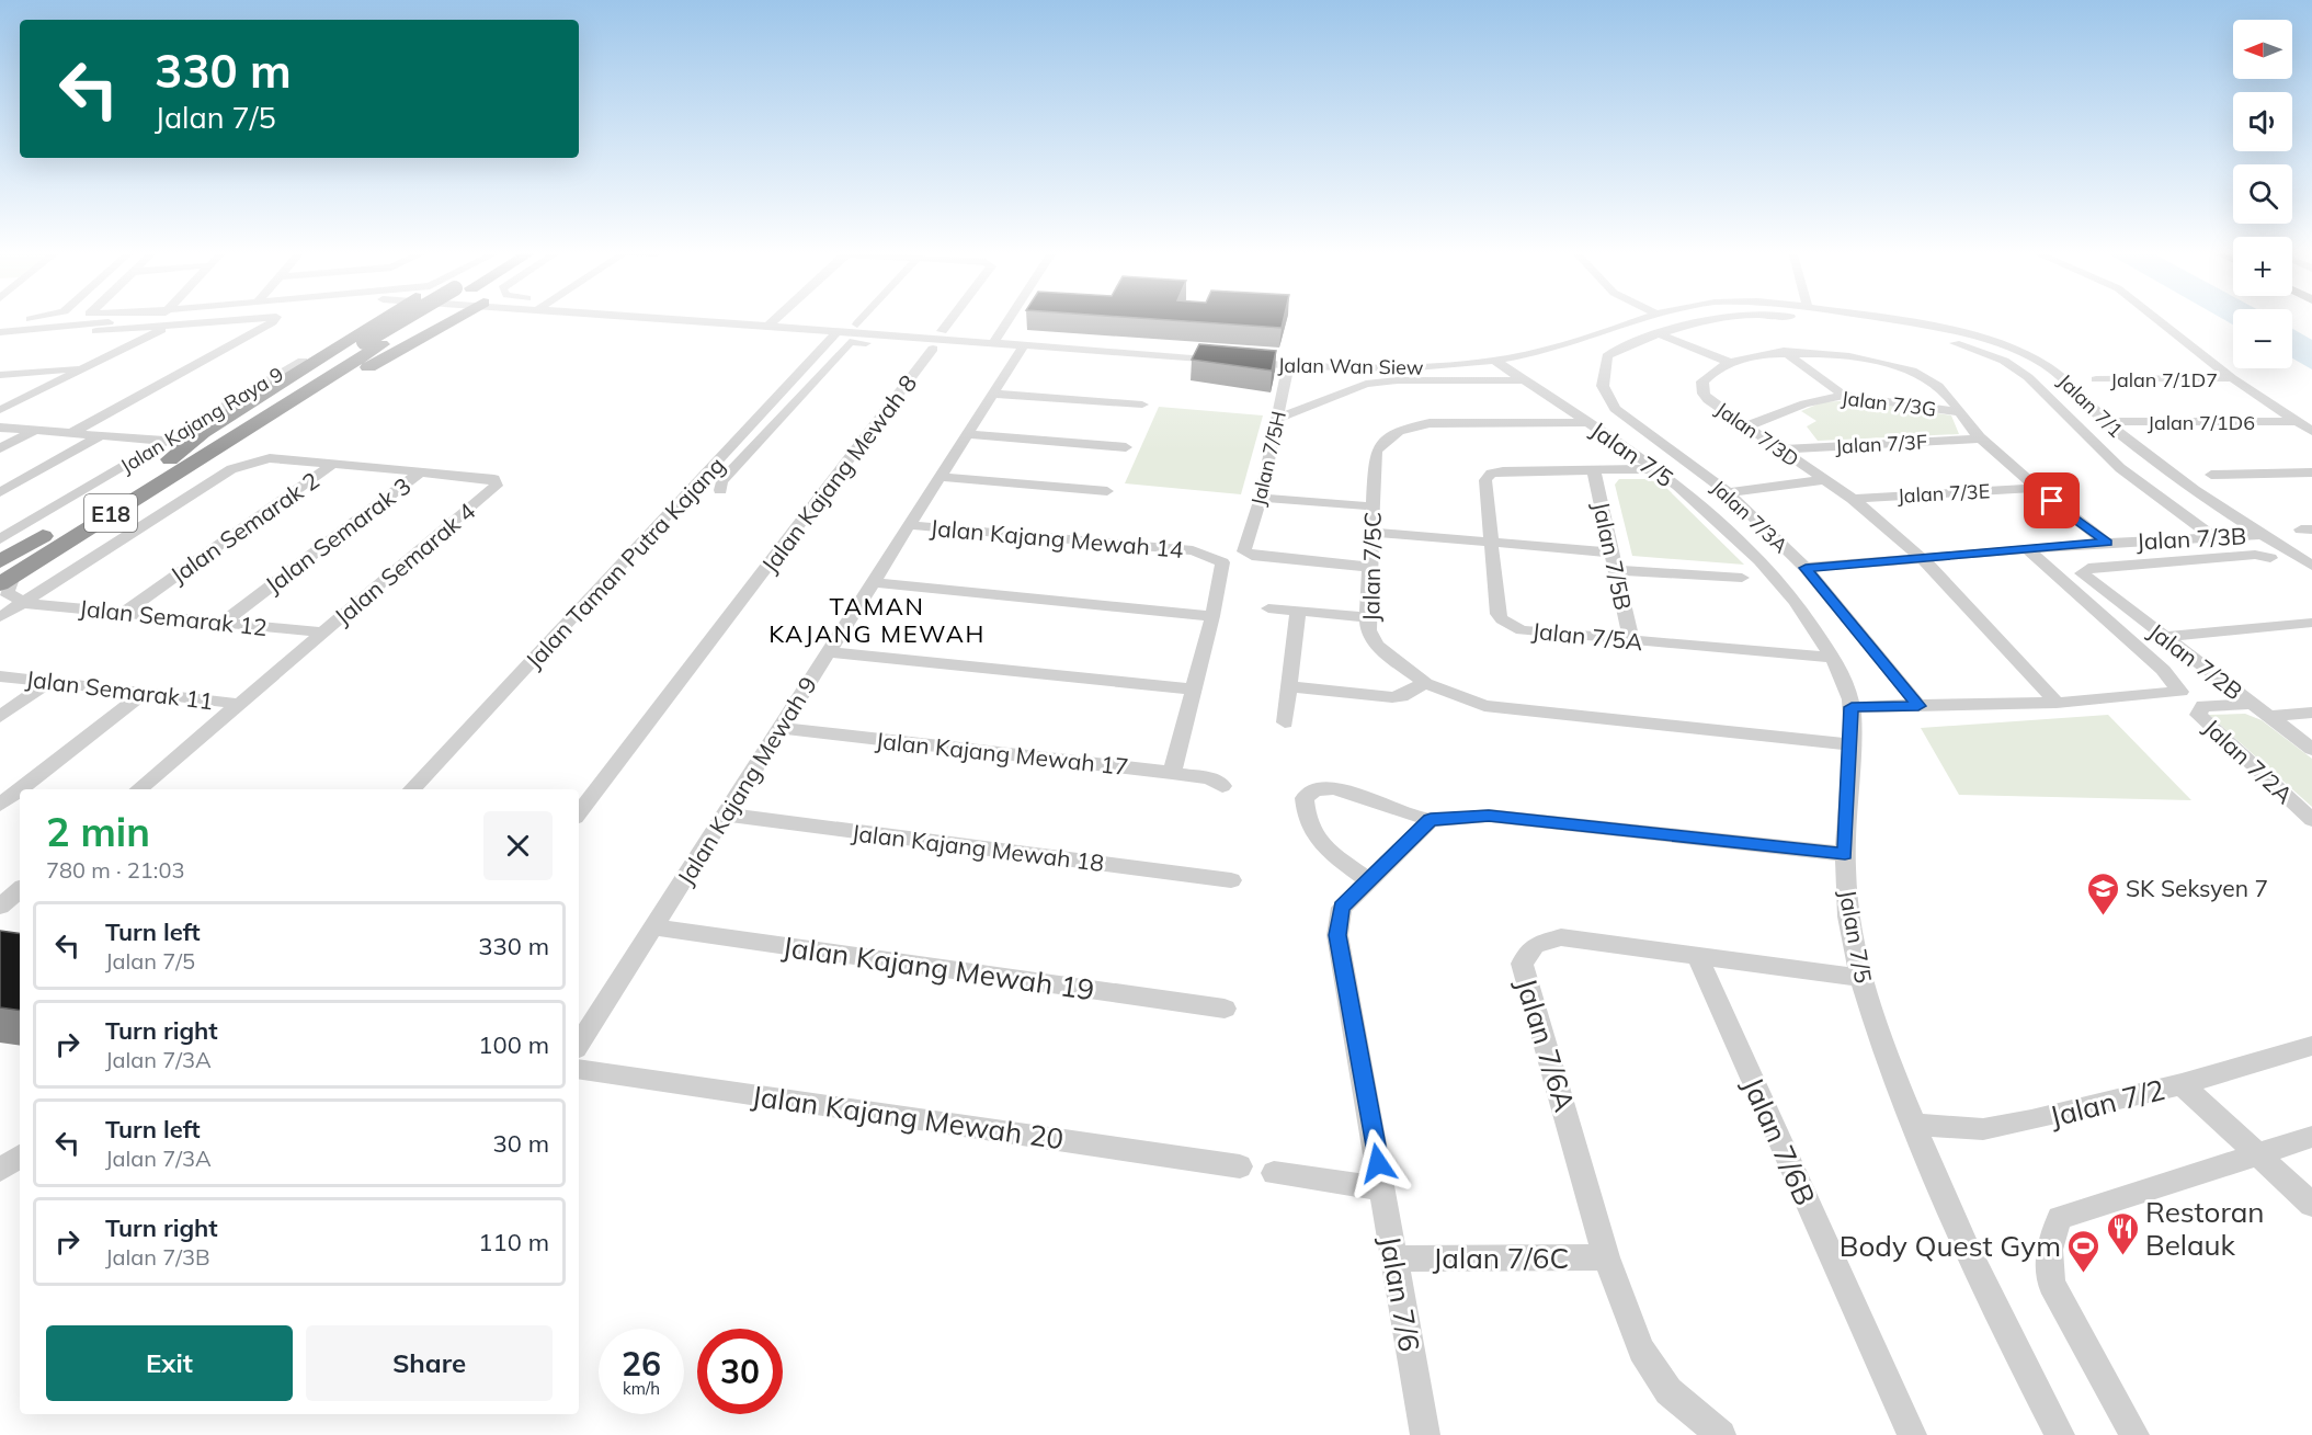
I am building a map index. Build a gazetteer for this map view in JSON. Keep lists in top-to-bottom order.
{
  "streets": {
    "highway": ["E18"],
    "street": [
      "Jalan Wan Siew",
      "Jalan 7/1D7",
      "Jalan 7/3G",
      "Jalan 7/1",
      "Jalan Kajang Raya 9",
      "Jalan 7/1D6",
      "Jalan 7/3D",
      "Jalan 7/3F",
      "Jalan 7/5",
      "Jalan 7/5H",
      "Jalan Kajang Mewah 8",
      "Jalan 7/3E",
      "Jalan 7/3A",
      "Jalan Semarak 2",
      "Jalan Semarak 3",
      "Jalan Kajang Mewah 14",
      "Jalan 7/3B",
      "Jalan 7/5B",
      "Jalan Taman Putra Kajang",
      "Jalan Semarak 4",
      "Jalan 7/5C",
      "Jalan Semarak 12",
      "Jalan 7/5A",
      "Jalan 7/2B",
      "Jalan Semarak 11",
      "Jalan Kajang Mewah 17",
      "Jalan 7/2A",
      "Jalan Kajang Mewah 9",
      "Jalan Kajang Mewah 18",
      "Jalan Kajang Mewah 19",
      "Jalan 7/6A",
      "Jalan 7/2",
      "Jalan Kajang Mewah 20",
      "Jalan 7/6B",
      "Jalan 7/6C",
      "Jalan 7/6"
    ]
  },
  "crossings": [
    ["Jalan Wan Siew", "Jalan 7/1"],
    ["Jalan Wan Siew", "Jalan 7/5"],
    ["Jalan Wan Siew", "Jalan 7/5H"],
    ["Jalan Wan Siew", "Jalan Taman Putra Kajang"],
    ["Jalan Wan Siew", "Jalan Kajang Mewah 9"],
    ["Jalan 7/3G", "Jalan 7/3D"],
    ["Jalan 7/1", "Jalan 7/1D6"],
    ["Jalan 7/1", "Jalan 7/5"],
    ["Jalan 7/1", "Jalan 7/3B"],
    ["Jalan Kajang Raya 9", "E18"],
    ["Jalan 7/3D", "Jalan 7/3F"],
    ["Jalan 7/3D", "Jalan 7/3E"],
    ["Jalan 7/3D", "Jalan 7/3B"],
    ["Jalan 7/5", "Jalan 7/5C"],
    ["Jalan 7/5", "Jalan 7/5A"],
    ["Jalan 7/5", "Jalan 7/6A"],
    ["Jalan 7/5", "Jalan 7/2"],
    ["Jalan 7/5H", "Jalan 7/5C"],
    ["Jalan 7/3A", "Jalan 7/3B"],
    ["Jalan Semarak 2", "Jalan Semarak 4"],
    ["Jalan Semarak 2", "Jalan Semarak 12"],
    ["Jalan Semarak 3", "Jalan Semarak 4"],
    ["Jalan Semarak 3", "Jalan Semarak 12"],
    ["Jalan Kajang Mewah 14", "Jalan Kajang Mewah 17"],
    ["Jalan Kajang Mewah 14", "Jalan Kajang Mewah 9"],
    ["Jalan 7/5B", "Jalan 7/5A"],
    ["Jalan Semarak 4", "Jalan Semarak 12"],
    ["Jalan Semarak 4", "Jalan Semarak 11"],
    ["Jalan 7/2B", "Jalan 7/2A"],
    ["Jalan Kajang Mewah 17", "Jalan Kajang Mewah 9"],
    ["Jalan Kajang Mewah 9", "Jalan Kajang Mewah 18"],
    ["Jalan Kajang Mewah 9", "Jalan Kajang Mewah 19"],
    ["Jalan 7/6A", "Jalan 7/6B"],
    ["Jalan 7/6A", "Jalan 7/6C"],
    ["Jalan 7/6C", "Jalan 7/6"]
  ],
  "districts": ["TAMAN KAJANG MEWAH"],
  "places": {
    "school or university": ["SK Seksyen 7"],
    "restaurant": ["Restoran Belauk"],
    "sports": ["Body Quest Gym"]
  },
  "north": "left",
  "page": {
    "map_buttons": ["+", "−"],
    "turn": ["330 m", "Jalan 7/5"],
    "heading": ["2 min", "780 m · 21:03"],
    "list": [
      {
        "name": "Turn left",
        "note": "Jalan 7/5",
        "value": "330 m"
      },
      {
        "name": "Turn right",
        "note": "Jalan 7/3A",
        "value": "100 m"
      },
      {
        "name": "Turn left",
        "note": "Jalan 7/3A",
        "value": "30 m"
      },
      {
        "name": "Turn right",
        "note": "Jalan 7/3B",
        "value": "110 m"
      }
    ],
    "buttons": ["Exit", "Share"],
    "speed": "26 km/h",
    "limit": "30"
  }
}
